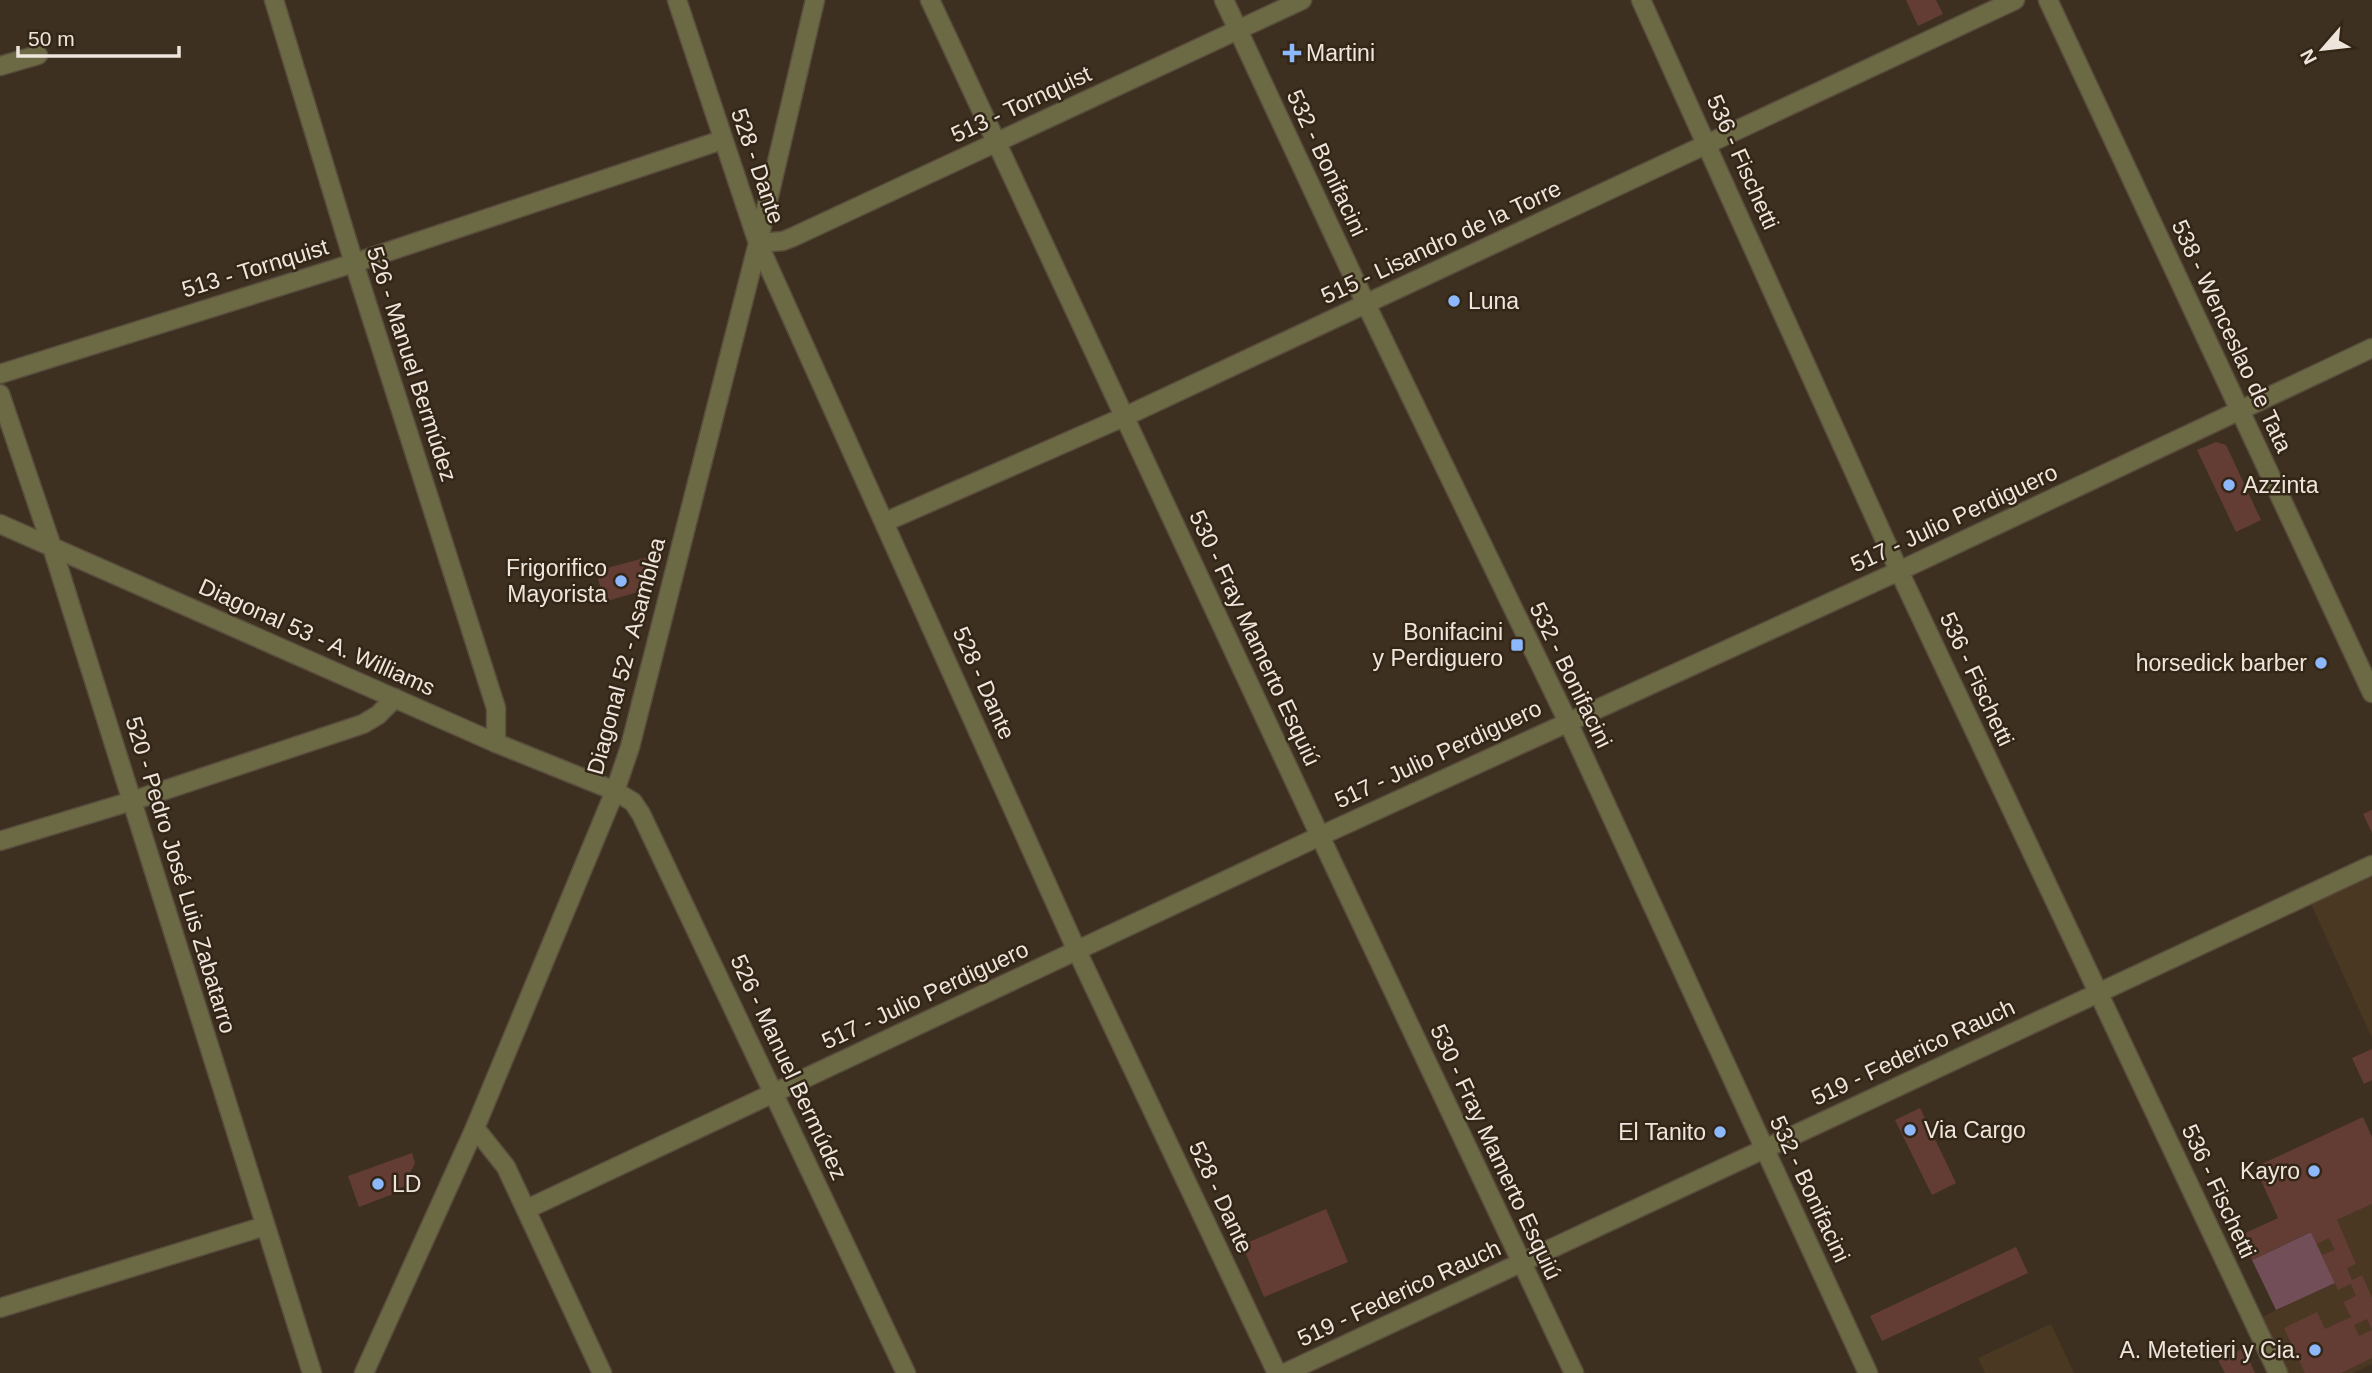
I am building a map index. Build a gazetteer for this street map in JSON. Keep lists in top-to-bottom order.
{
  "streets": {
    "street": [
      "513 - Tornquist",
      "536 - Fischetti",
      "532 - Bonifacini",
      "528 - Dante",
      "515 - Lisandro de la Torre",
      "538 - Wenceslao de Tata",
      "526 - Manuel Bermúdez",
      "517 - Julio Perdiguero",
      "Diagonal 53 - A. Williams",
      "530 - Fray Mamerto Esquiú",
      "Diagonal 52 - Asamblea",
      "520 - Pedro José Luis Zabatarro",
      "519 - Federico Rauch"
    ]
  },
  "crossings": [
    ["513 - Tornquist", "532 - Bonifacini"],
    ["513 - Tornquist", "528 - Dante"],
    ["513 - Tornquist", "526 - Manuel Bermúdez"],
    ["513 - Tornquist", "530 - Fray Mamerto Esquiú"],
    ["513 - Tornquist", "Diagonal 52 - Asamblea"],
    ["536 - Fischetti", "515 - Lisandro de la Torre"],
    ["536 - Fischetti", "517 - Julio Perdiguero"],
    ["536 - Fischetti", "519 - Federico Rauch"],
    ["532 - Bonifacini", "515 - Lisandro de la Torre"],
    ["532 - Bonifacini", "517 - Julio Perdiguero"],
    ["532 - Bonifacini", "519 - Federico Rauch"],
    ["528 - Dante", "515 - Lisandro de la Torre"],
    ["528 - Dante", "517 - Julio Perdiguero"],
    ["528 - Dante", "Diagonal 52 - Asamblea"],
    ["515 - Lisandro de la Torre", "530 - Fray Mamerto Esquiú"],
    ["538 - Wenceslao de Tata", "517 - Julio Perdiguero"],
    ["526 - Manuel Bermúdez", "517 - Julio Perdiguero"],
    ["526 - Manuel Bermúdez", "Diagonal 53 - A. Williams"],
    ["526 - Manuel Bermúdez", "Diagonal 52 - Asamblea"],
    ["517 - Julio Perdiguero", "530 - Fray Mamerto Esquiú"],
    ["Diagonal 53 - A. Williams", "Diagonal 52 - Asamblea"],
    ["Diagonal 53 - A. Williams", "520 - Pedro José Luis Zabatarro"],
    ["530 - Fray Mamerto Esquiú", "519 - Federico Rauch"]
  ],
  "places": {
    "health": ["Martini"],
    "other": [
      "Luna",
      "Azzinta",
      "Frigorifico Mayorista",
      "horsedick barber",
      "Via Cargo",
      "El Tanito",
      "Kayro",
      "LD",
      "A. Metetieri y Cia."
    ],
    "transit": ["Bonifacini y Perdiguero"]
  },
  "scale_bar": "50 m",
  "north": "bottom left"
}
